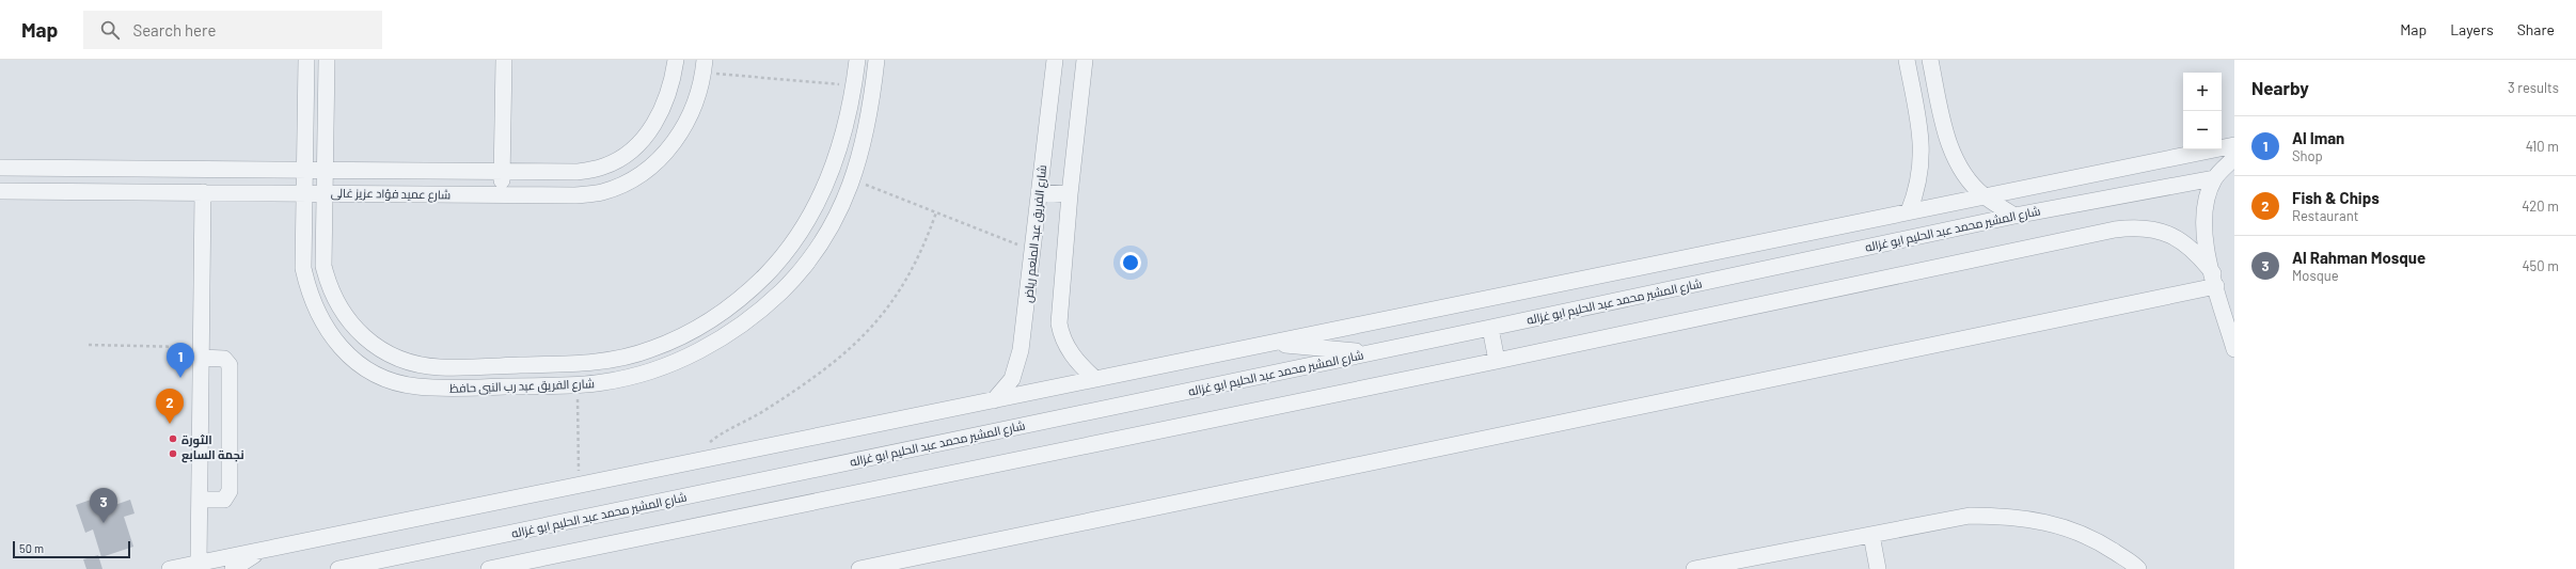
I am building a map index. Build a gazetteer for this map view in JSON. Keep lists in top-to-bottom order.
{
  "streets": {
    "street": [
      "شارع عميد فؤاد عزيز غالى",
      "شارع المشير محمد عبد الحليم ابو غزاله",
      "شارع الفريق عبد المنعم رياض",
      "شارع الفريق عبد رب النبى حافظ"
    ]
  },
  "crossings": [
    ["شارع عميد فؤاد عزيز غالى", "شارع الفريق عبد رب النبى حافظ"]
  ],
  "places": ["الثورة", "نجمة السابع"],
  "scale_bar": "50 m",
  "page": {
    "header": "Map",
    "search": "Search here",
    "nav": ["Map", "Layers", "Share"],
    "heading": ["Nearby", "3 results"],
    "map_buttons": ["+", "−"],
    "list": [
      {
        "mark": "1",
        "name": "Al Iman",
        "note": "Shop",
        "value": "410 m"
      },
      {
        "mark": "2",
        "name": "Fish & Chips",
        "note": "Restaurant",
        "value": "420 m"
      },
      {
        "mark": "3",
        "name": "Al Rahman Mosque",
        "note": "Mosque",
        "value": "450 m"
      }
    ],
    "pins": ["1", "2", "3"],
    "scale": "50 m"
  }
}
